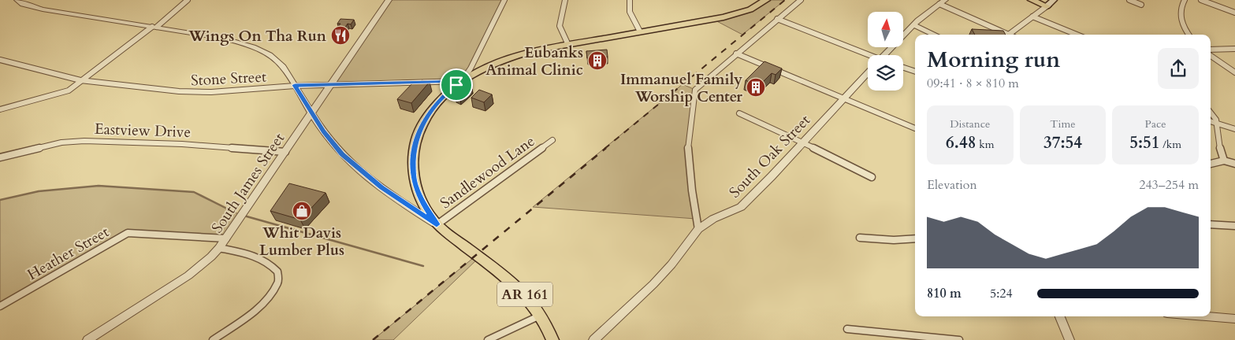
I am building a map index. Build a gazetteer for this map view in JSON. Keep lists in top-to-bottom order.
{
  "streets": {
    "main road": ["AR 161"],
    "street": [
      "Stone Street",
      "Eastview Drive",
      "South Oak Street",
      "Sandlewood Lane",
      "South James Street",
      "Heather Street"
    ]
  },
  "crossings": [
    ["Stone Street", "South James Street"],
    ["Stone Street", "AR 161"],
    ["Eastview Drive", "South James Street"],
    ["Sandlewood Lane", "AR 161"],
    ["South James Street", "Heather Street"]
  ],
  "places": {
    "restaurant": ["Wings On Tha Run"],
    "building": ["Eubanks Animal Clinic", "Immanuel Family Worship Center"],
    "shop": ["Whit Davis Lumber Plus"]
  },
  "north": "top",
  "page": {
    "heading": ["Morning run", "09:41 · 8 × 810 m"],
    "stats": [
      ["Distance", "6.48 km"],
      ["Time", "37:54"],
      ["Pace", "5:51 /km"]
    ],
    "chart": ["Elevation", "243–254 m"],
    "list": [
      {
        "name": "810 m",
        "note": "5:24"
      }
    ]
  }
}
